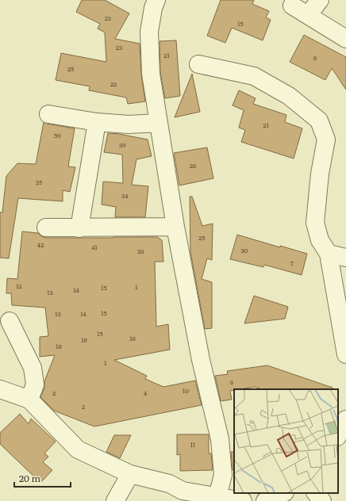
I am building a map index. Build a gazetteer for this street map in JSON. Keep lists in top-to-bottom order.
{
  "house_numbers": [
    "23",
    "15",
    "23",
    "21",
    "8",
    "25",
    "22",
    "21",
    "59",
    "39",
    "28",
    "35",
    "34",
    "25",
    "42",
    "41",
    "30",
    "38",
    "7",
    "12",
    "1",
    "15",
    "14",
    "13",
    "15",
    "13",
    "14",
    "15",
    "16",
    "16",
    "16",
    "1",
    "8",
    "10",
    "2",
    "4",
    "2",
    "11"
  ],
  "scale_bar": "20 m"
}
